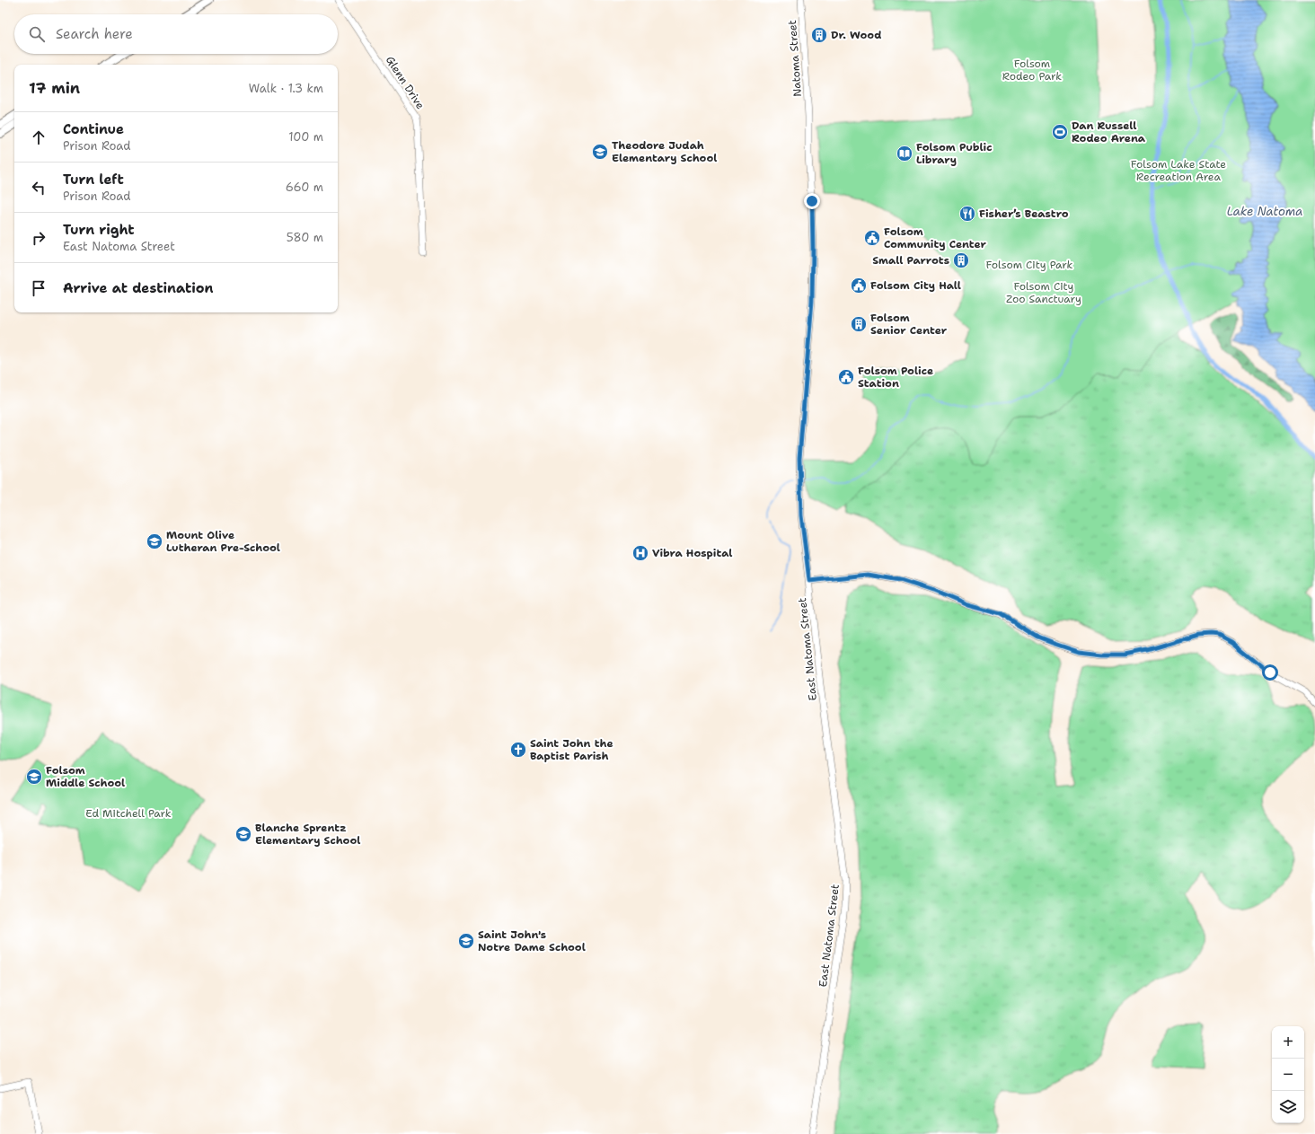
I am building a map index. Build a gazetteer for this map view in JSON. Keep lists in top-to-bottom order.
{
  "streets": {
    "main road": ["Natoma Street", "Glenn Drive", "East Natoma Street"]
  },
  "crossings": [
    ["Natoma Street", "East Natoma Street"]
  ],
  "water": ["Lake Natoma"],
  "parks": [
    "Folsom Rodeo Park",
    "Folsom Lake State Recreation Area",
    "Folsom City Park",
    "Folsom City Zoo Sanctuary",
    "Ed Mitchell Park"
  ],
  "places": {
    "building": ["Dr. Wood", "Small Parrots", "Folsom Senior Center"],
    "sports": ["Dan Russell Rodeo Arena"],
    "school or university": [
      "Theodore Judah Elementary School",
      "Mount Olive Lutheran Pre-School",
      "Folsom Middle School",
      "Blanche Sprentz Elementary School",
      "Saint John's Notre Dame School"
    ],
    "library": ["Folsom Public Library"],
    "restaurant": ["Fisher’s Beastro"],
    "public building": ["Folsom Community Center", "Folsom City Hall", "Folsom Police Station"],
    "hospital": ["Vibra Hospital"],
    "church": ["Saint John the Baptist Parish"]
  },
  "page": {
    "search": "Search here",
    "heading": ["17 min", "Walk · 1.3 km"],
    "list": [
      ["Continue", "Prison Road", "100 m"],
      ["Turn left", "Prison Road", "660 m"],
      ["Turn right", "East Natoma Street", "580 m"],
      "Arrive at destination"
    ],
    "map_buttons": ["+", "−"]
  }
}
